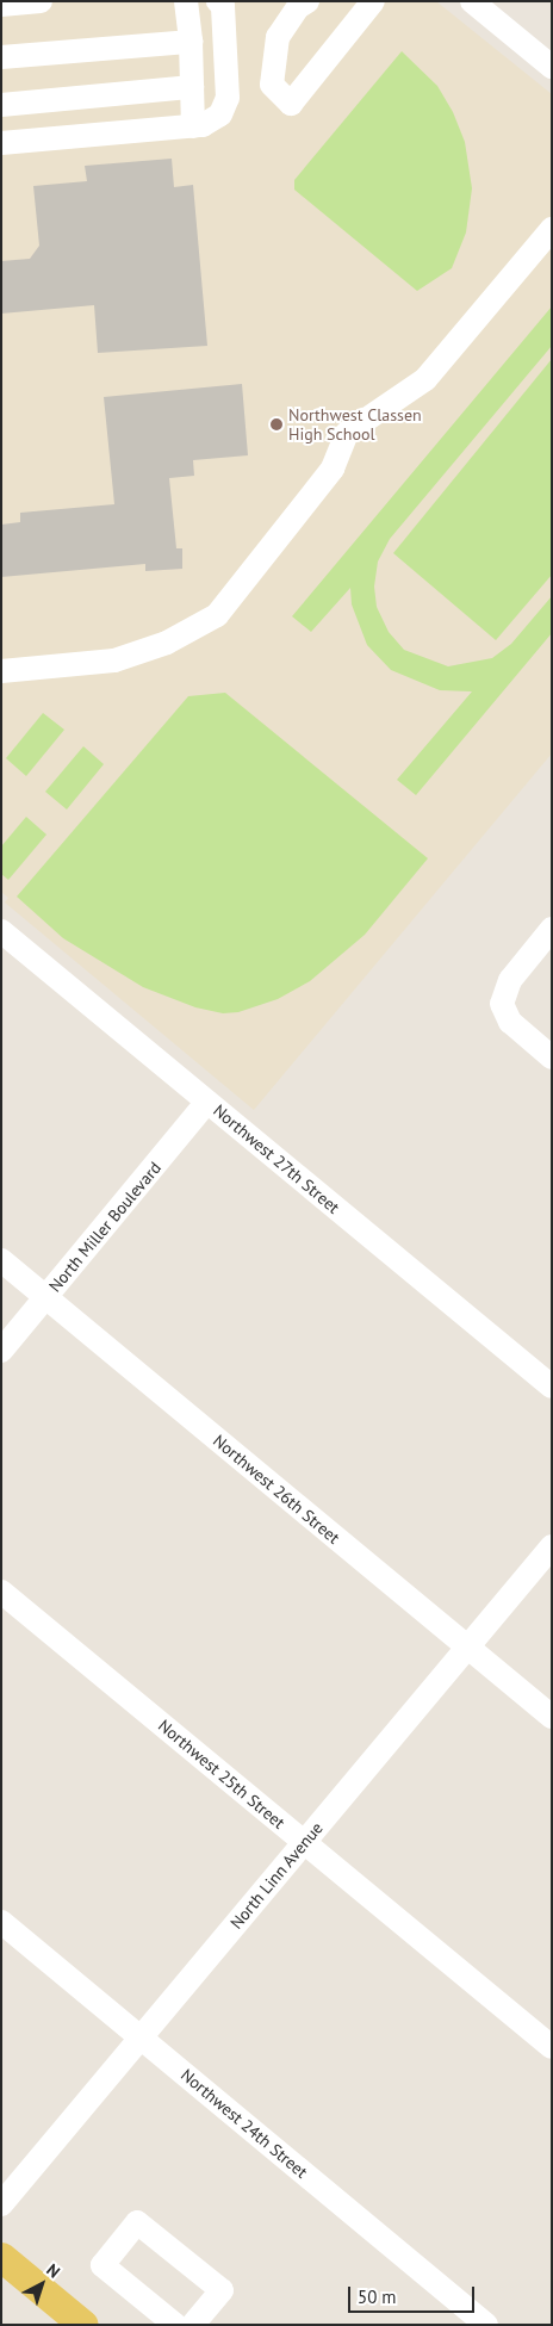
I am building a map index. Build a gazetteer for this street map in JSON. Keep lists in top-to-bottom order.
{
  "streets": {
    "street": [
      "Northwest 27th Street",
      "North Miller Boulevard",
      "Northwest 26th Street",
      "Northwest 25th Street",
      "North Linn Avenue",
      "Northwest 24th Street"
    ]
  },
  "crossings": [
    ["Northwest 27th Street", "North Miller Boulevard"],
    ["North Miller Boulevard", "Northwest 26th Street"],
    ["Northwest 26th Street", "North Linn Avenue"],
    ["Northwest 25th Street", "North Linn Avenue"],
    ["North Linn Avenue", "Northwest 24th Street"]
  ],
  "places": ["Northwest Classen High School"],
  "scale_bar": "50 m",
  "north": "top right"
}
